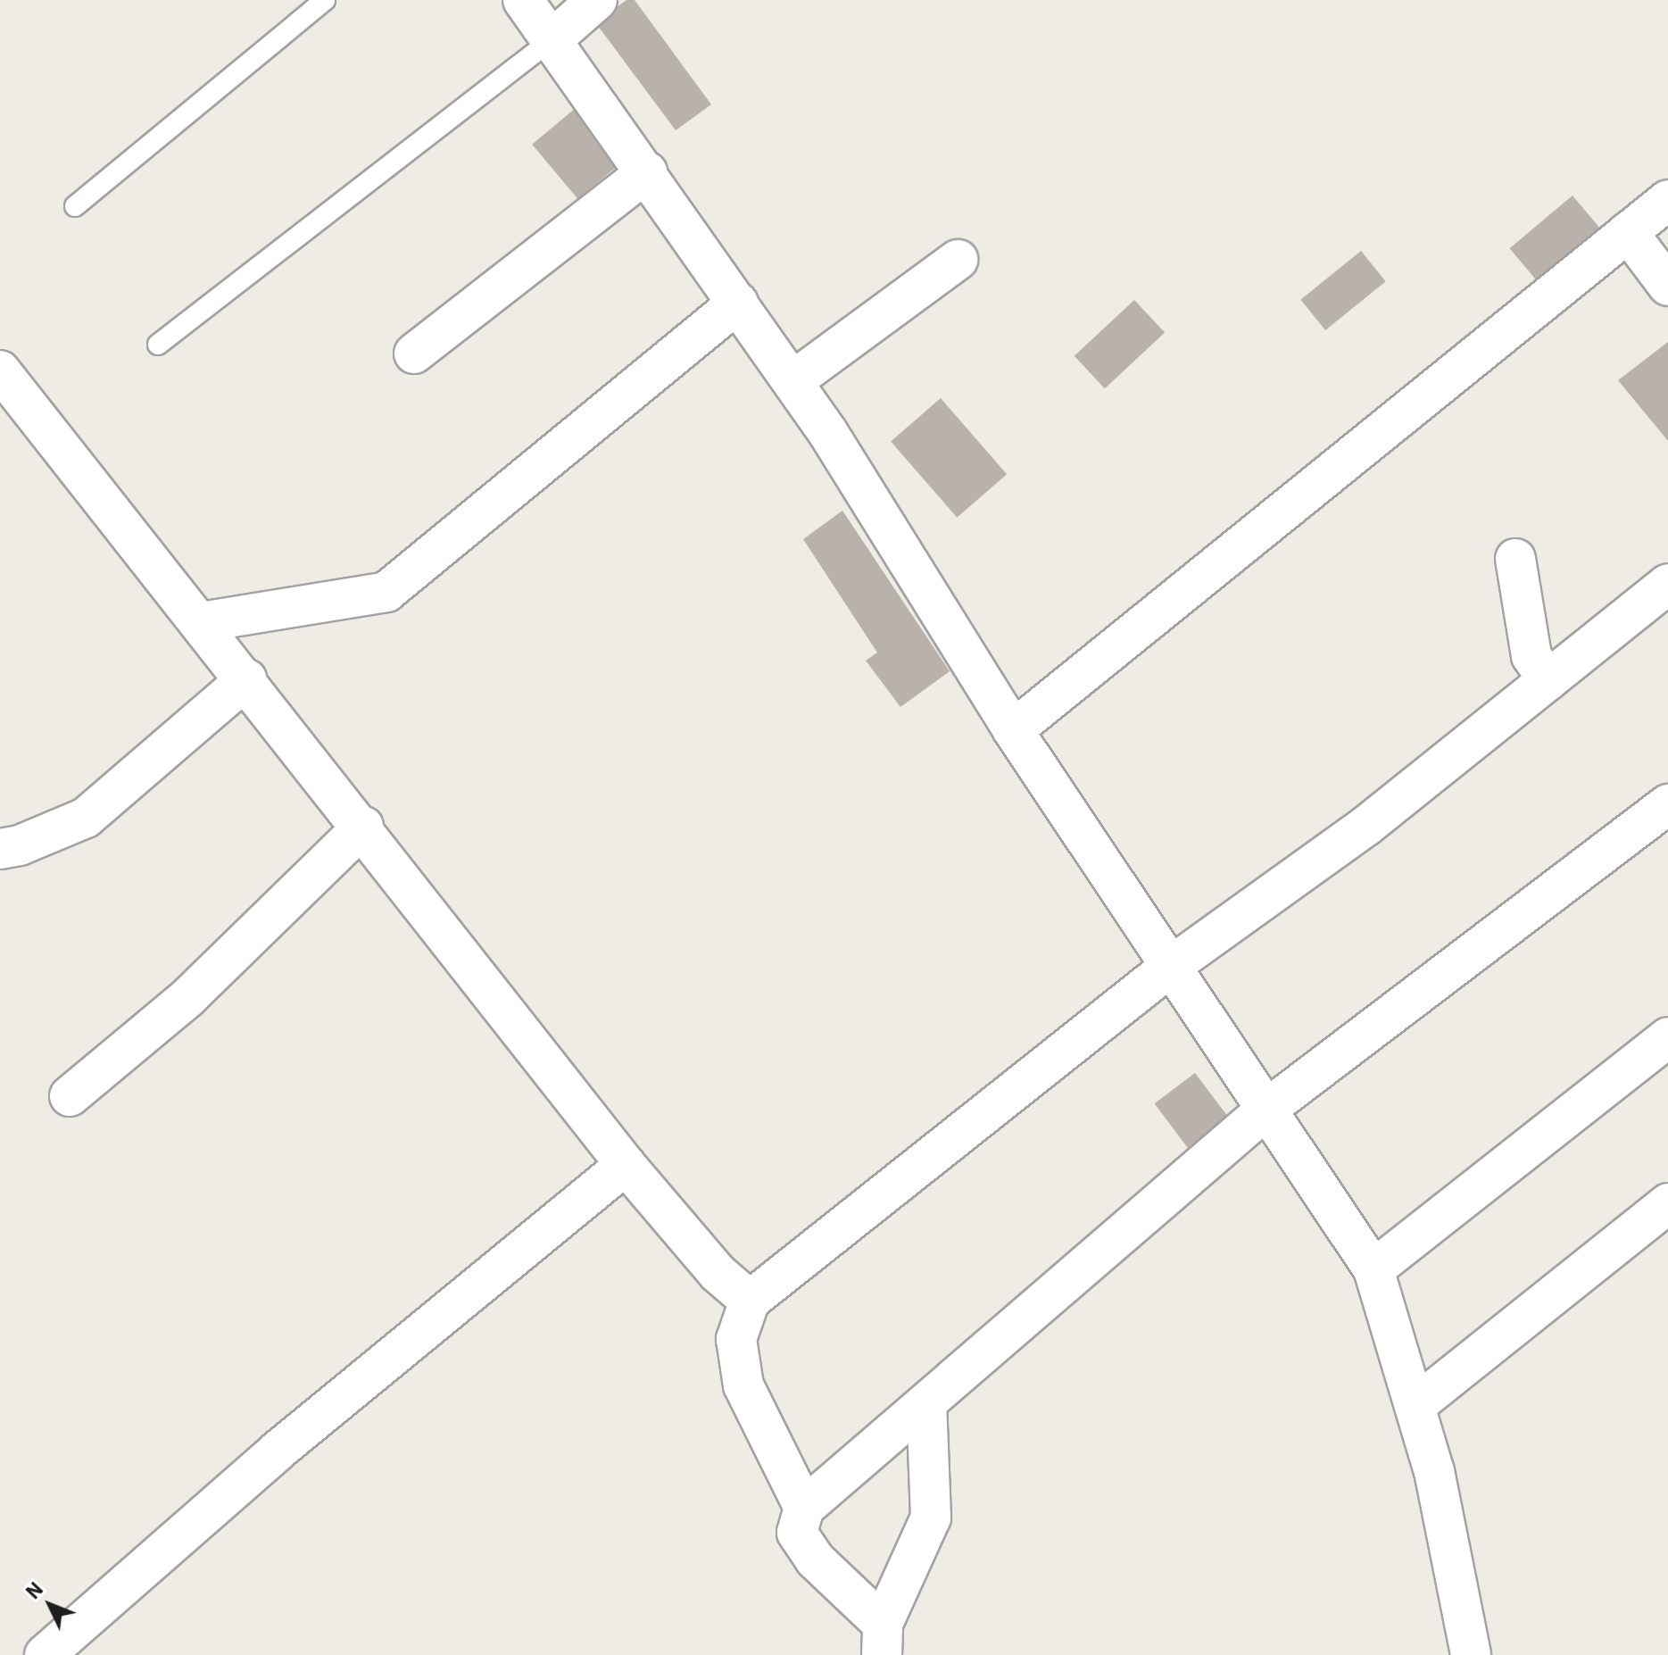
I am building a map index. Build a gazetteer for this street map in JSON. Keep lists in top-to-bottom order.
{
  "north": "top left"
}
